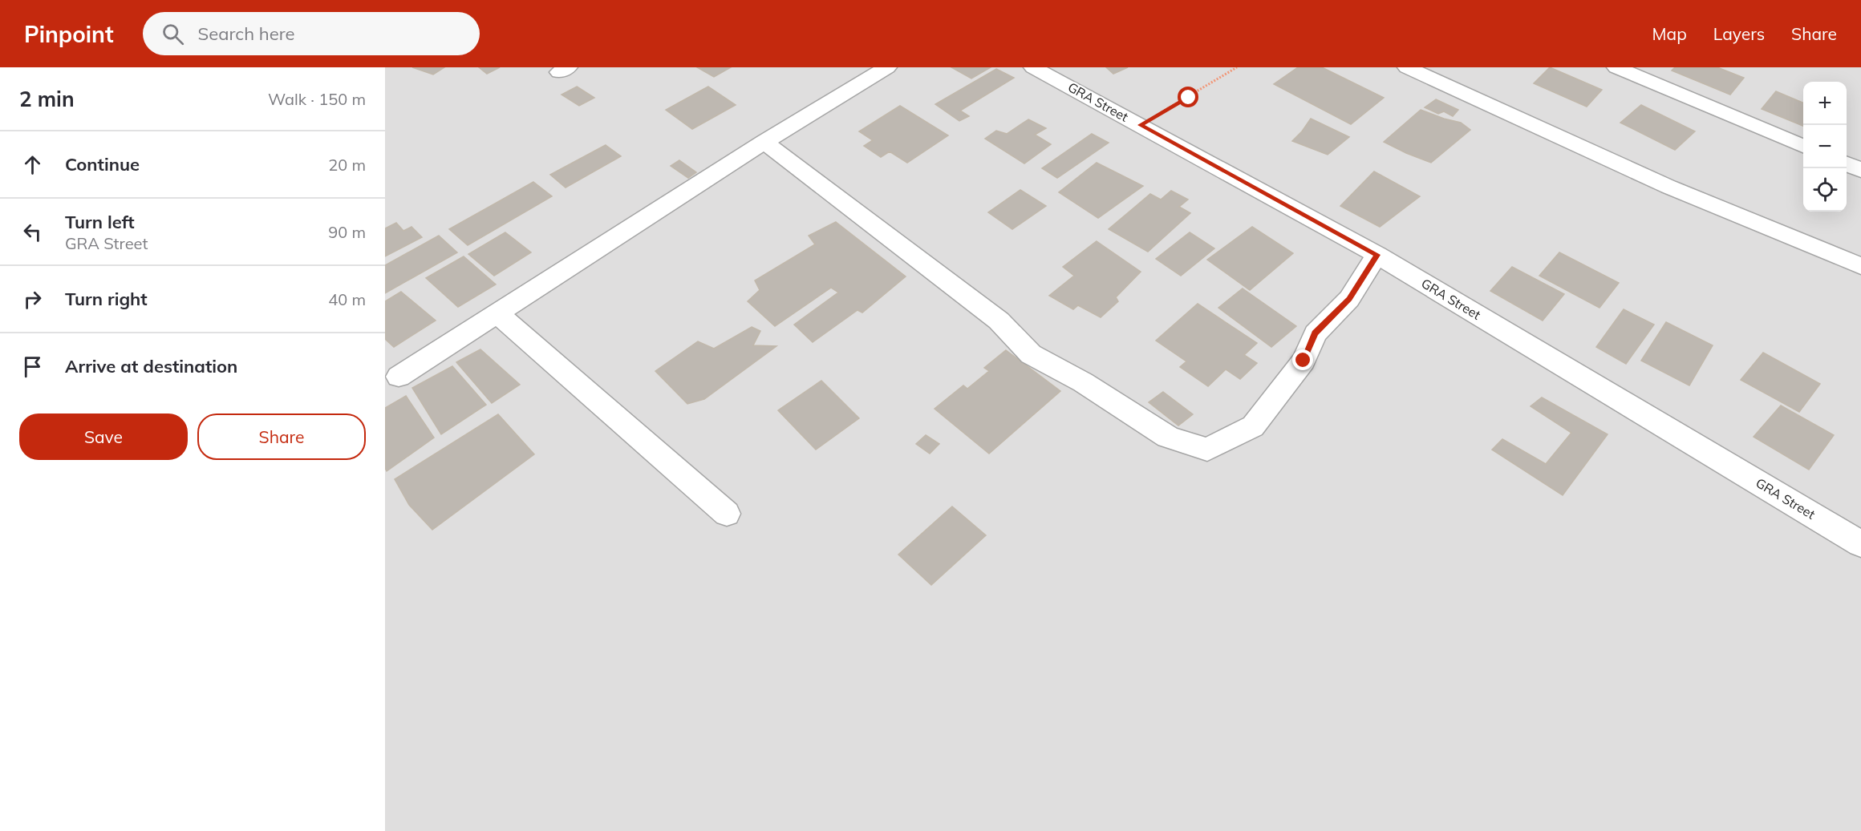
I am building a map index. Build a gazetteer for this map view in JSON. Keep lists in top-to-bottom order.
{
  "streets": {
    "street": ["GRA Street"]
  },
  "page": {
    "header": "Pinpoint",
    "search": "Search here",
    "nav": ["Map", "Layers", "Share"],
    "heading": ["2 min", "Walk · 150 m"],
    "map_buttons": ["+", "−"],
    "list": [
      ["Continue", "20 m"],
      ["Turn left", "GRA Street", "90 m"],
      ["Turn right", "40 m"],
      "Arrive at destination"
    ],
    "buttons": ["Save", "Share"]
  }
}
